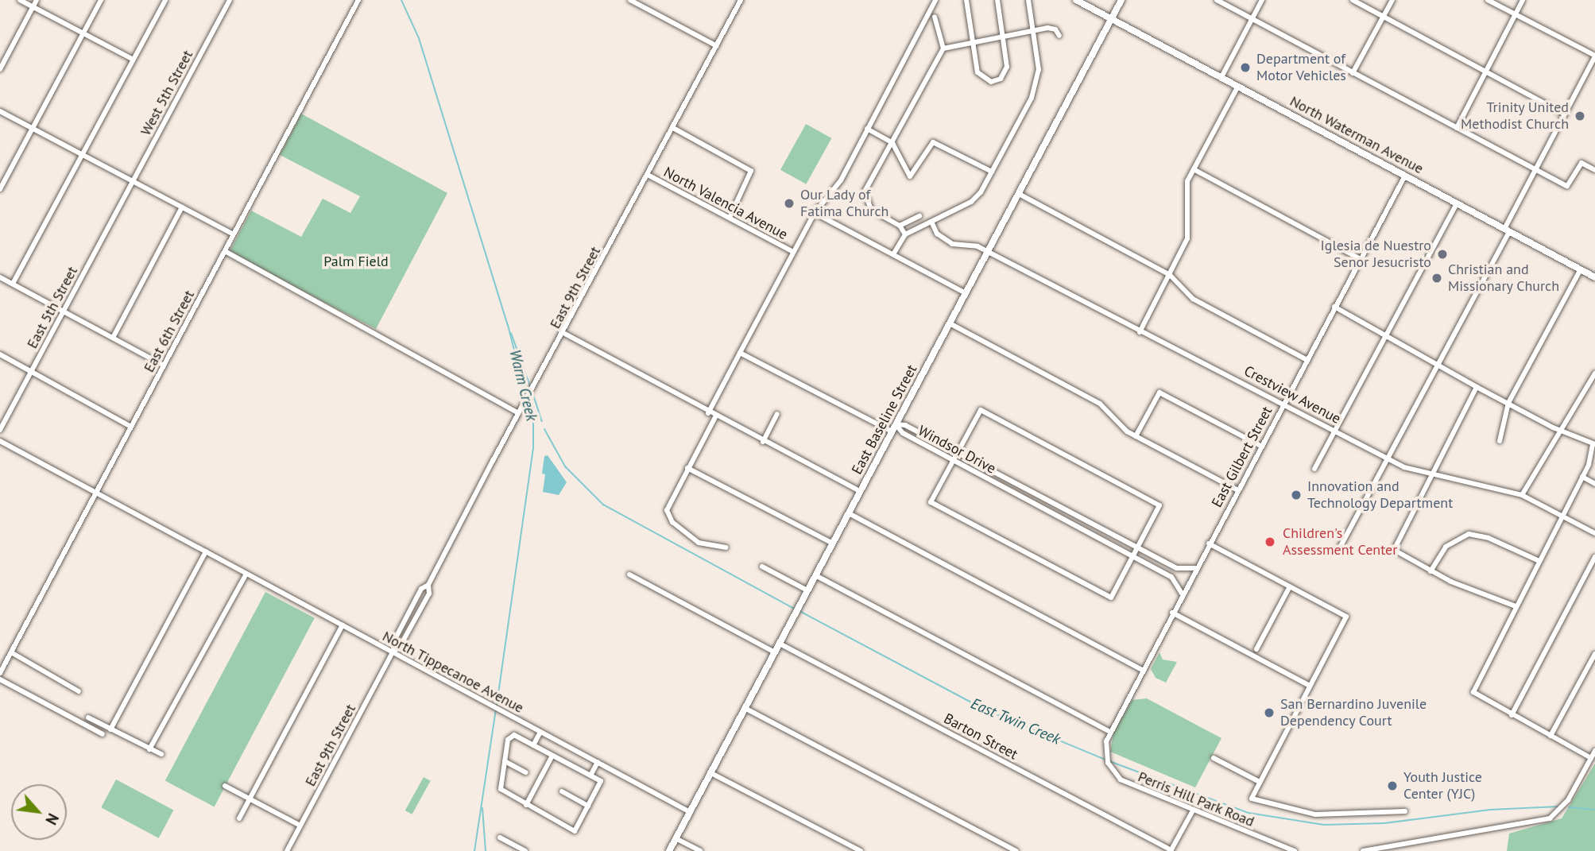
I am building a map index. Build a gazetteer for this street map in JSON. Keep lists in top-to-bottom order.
{
  "streets": {
    "main road": ["North Waterman Avenue", "East Baseline Street"],
    "street": [
      "West 5th Street",
      "North Valencia Avenue",
      "East 9th Street",
      "East 5th Street",
      "East 6th Street",
      "Crestview Avenue",
      "Windsor Drive",
      "East Gilbert Street",
      "North Tippecanoe Avenue",
      "Barton Street",
      "Perris Hill Park Road"
    ]
  },
  "crossings": [
    ["West 5th Street", "East 5th Street"],
    ["North Waterman Avenue", "East Baseline Street"],
    ["North Waterman Avenue", "East Gilbert Street"],
    ["North Valencia Avenue", "East 9th Street"],
    ["East 9th Street", "North Tippecanoe Avenue"],
    ["East 6th Street", "North Tippecanoe Avenue"],
    ["Crestview Avenue", "East Baseline Street"],
    ["Crestview Avenue", "East Gilbert Street"],
    ["East Baseline Street", "Windsor Drive"],
    ["East Baseline Street", "North Tippecanoe Avenue"],
    ["East Baseline Street", "Barton Street"],
    ["Windsor Drive", "East Gilbert Street"],
    ["East Gilbert Street", "Perris Hill Park Road"]
  ],
  "water": ["Warm Creek", "East Twin Creek"],
  "parks": ["Palm Field"],
  "places": [
    "Department of Motor Vehicles",
    "Trinity United Methodist Church",
    "Our Lady of Fatima Church",
    "Iglesia de Nuestro Senor Jesucristo",
    "Christian and Missionary Church",
    "Innovation and Technology Department",
    "Children's Assessment Center",
    "San Bernardino Juvenile Dependency Court",
    "Youth Justice Center (YJC)"
  ],
  "north": "bottom right"
}
